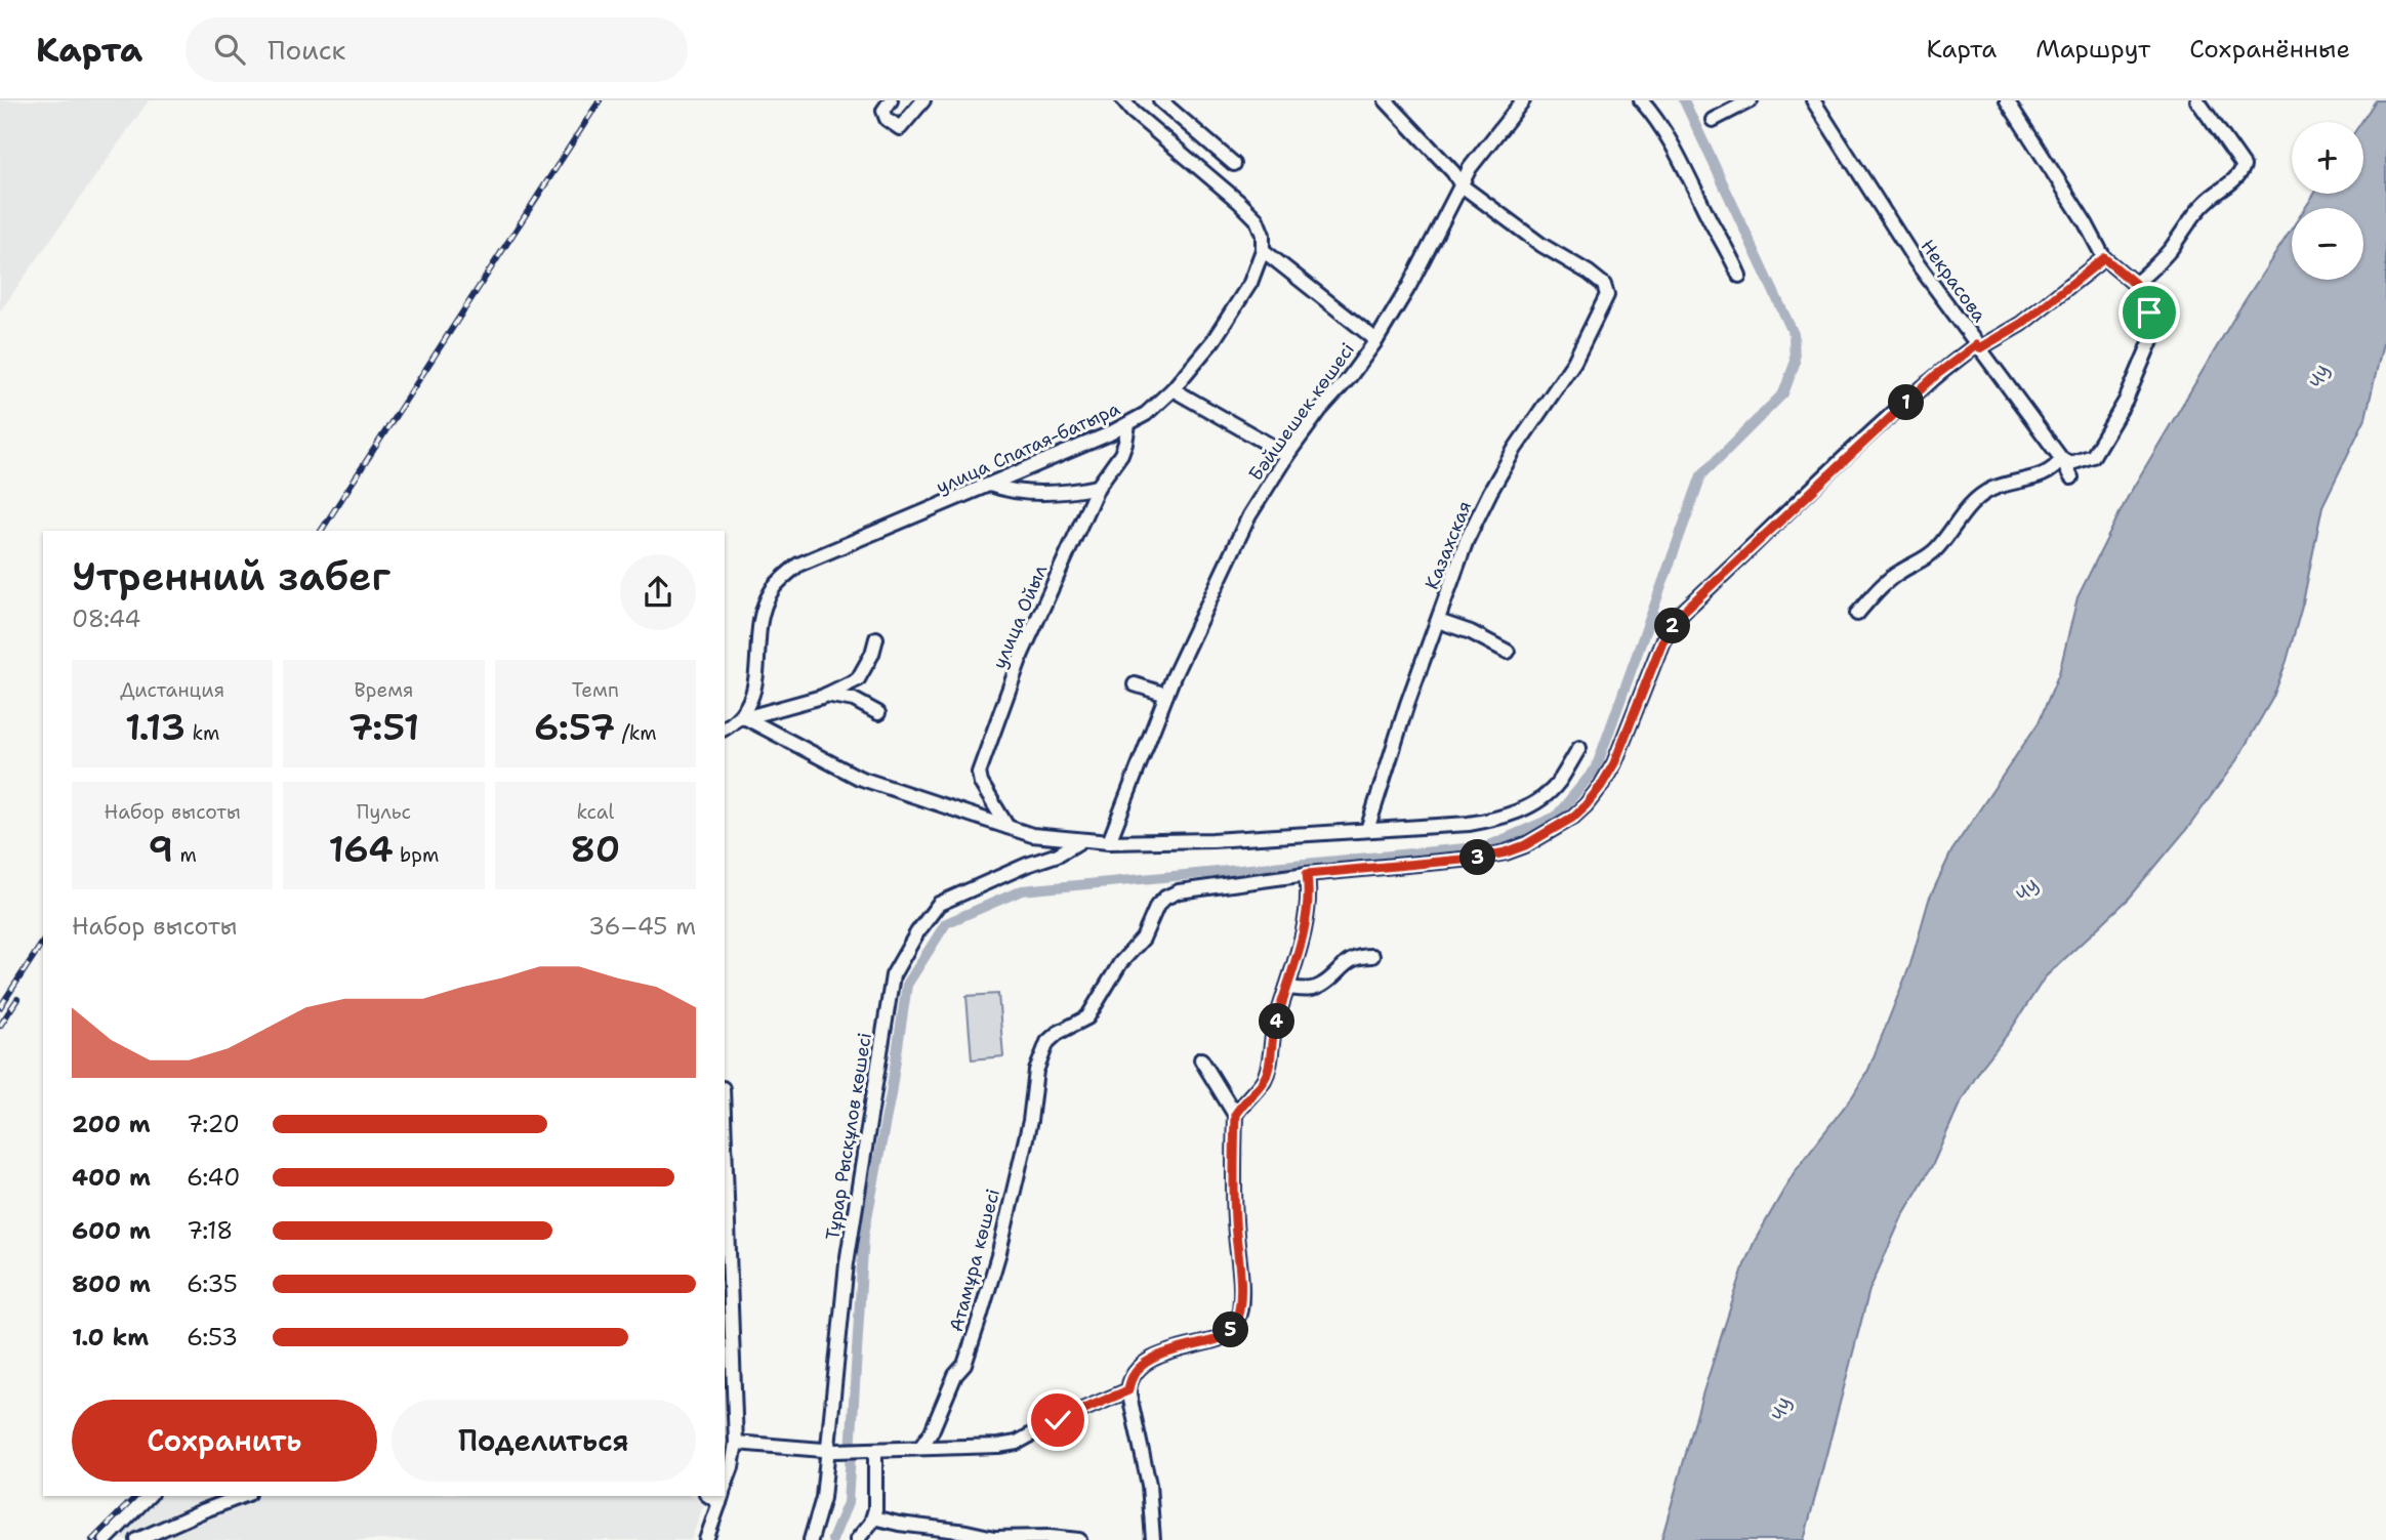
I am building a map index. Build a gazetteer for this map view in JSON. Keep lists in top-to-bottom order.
{
  "streets": {
    "street": [
      "Некрасова",
      "Бәйшешек көшесі",
      "улица Спатая-батыра",
      "Казахская",
      "улица Ойыл",
      "Тұрар Рысқұлов көшесі",
      "Атамұра көшесі"
    ]
  },
  "crossings": [
    ["Некрасова", "Атамұра көшесі"],
    ["Бәйшешек көшесі", "Казахская"],
    ["улица Спатая-батыра", "улица Ойыл"]
  ],
  "water": ["Чу"],
  "page": {
    "header": "Карта",
    "search": "Поиск",
    "nav": ["Карта", "Маршрут", "Сохранённые"],
    "map_buttons": ["+", "−"],
    "pins": [
      "1",
      "2",
      "3",
      "4",
      "5"
    ],
    "heading": ["Утренний забег", "08:44"],
    "stats": [
      ["Дистанция", "1.13 km"],
      ["Время", "7:51"],
      ["Темп", "6:57 /km"],
      ["Набор высоты", "9 m"],
      ["Пульс", "164 bpm"],
      ["kcal", "80"]
    ],
    "chart": ["Набор высоты", "36–45 m"],
    "list": [
      {
        "name": "200 m",
        "note": "7:20"
      },
      {
        "name": "400 m",
        "note": "6:40"
      },
      {
        "name": "600 m",
        "note": "7:18"
      },
      {
        "name": "800 m",
        "note": "6:35"
      },
      {
        "name": "1.0 km",
        "note": "6:53"
      }
    ],
    "buttons": ["Сохранить", "Поделиться"]
  }
}
